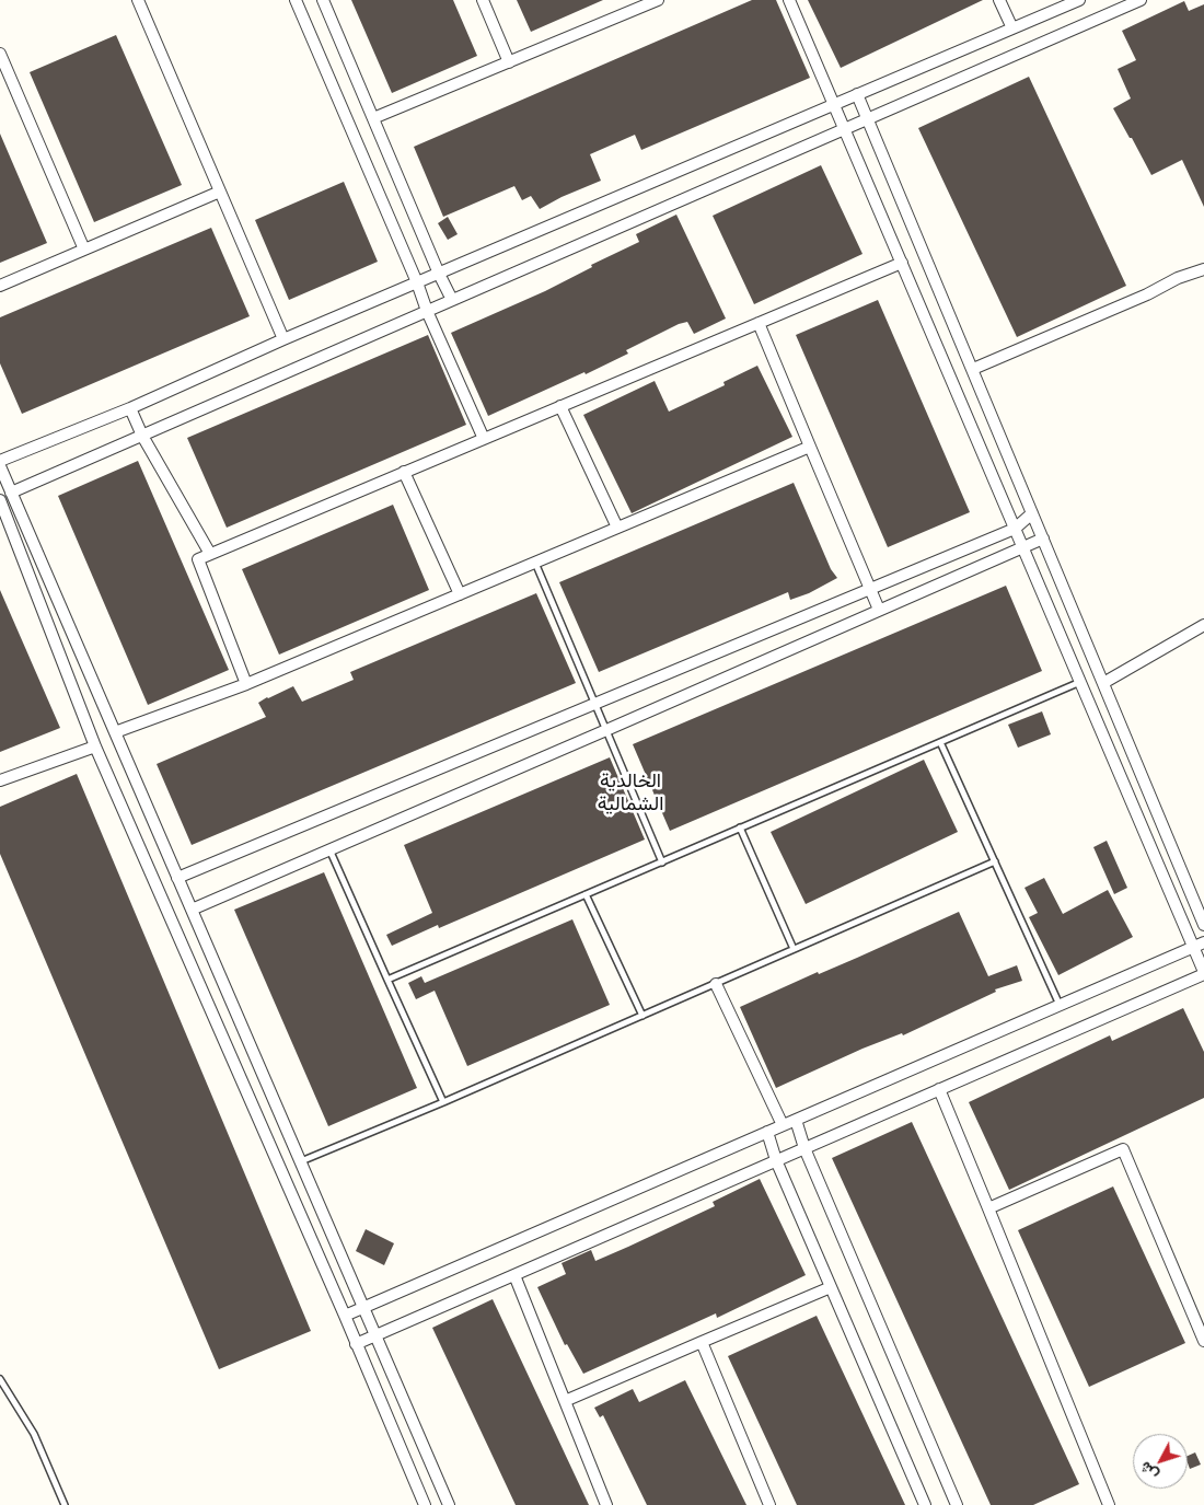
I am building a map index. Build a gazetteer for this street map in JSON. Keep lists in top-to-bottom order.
{
  "districts": ["الخالدية الشمالية"],
  "north": "bottom left"
}
